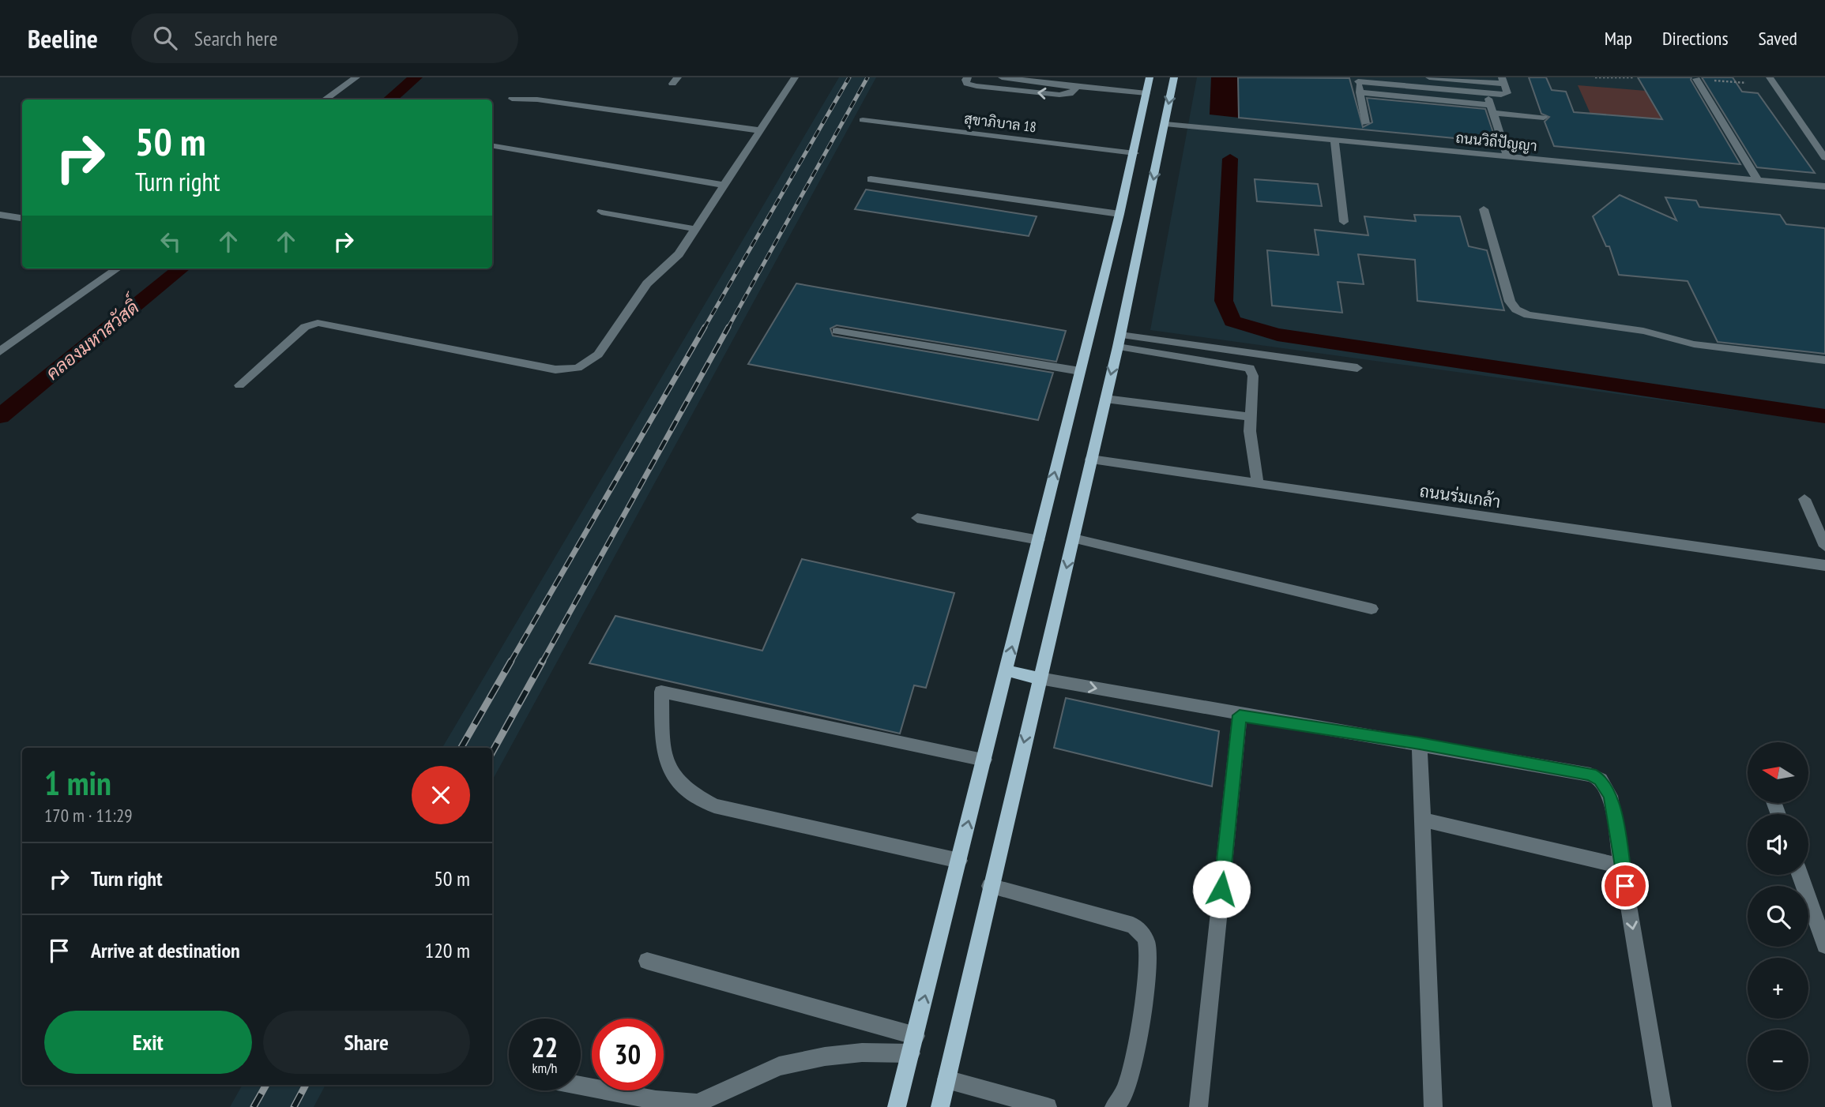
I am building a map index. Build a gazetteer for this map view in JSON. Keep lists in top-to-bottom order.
{
  "streets": {
    "street": ["สุขาภิบาล 18", "ถนนวิถีปัญญา", "ถนนร่มเกล้า"]
  },
  "water": ["คลองมหาสวัสดิ์"],
  "north": "left",
  "page": {
    "header": "Beeline",
    "search": "Search here",
    "nav": ["Map", "Directions", "Saved"],
    "turn": ["50 m", "Turn right"],
    "map_buttons": ["+", "−"],
    "heading": ["1 min", "170 m · 11:29"],
    "list": [
      {
        "name": "Turn right",
        "value": "50 m"
      },
      {
        "name": "Arrive at destination",
        "value": "120 m"
      }
    ],
    "buttons": ["Exit", "Share"],
    "speed": "22 km/h",
    "limit": "30"
  }
}
